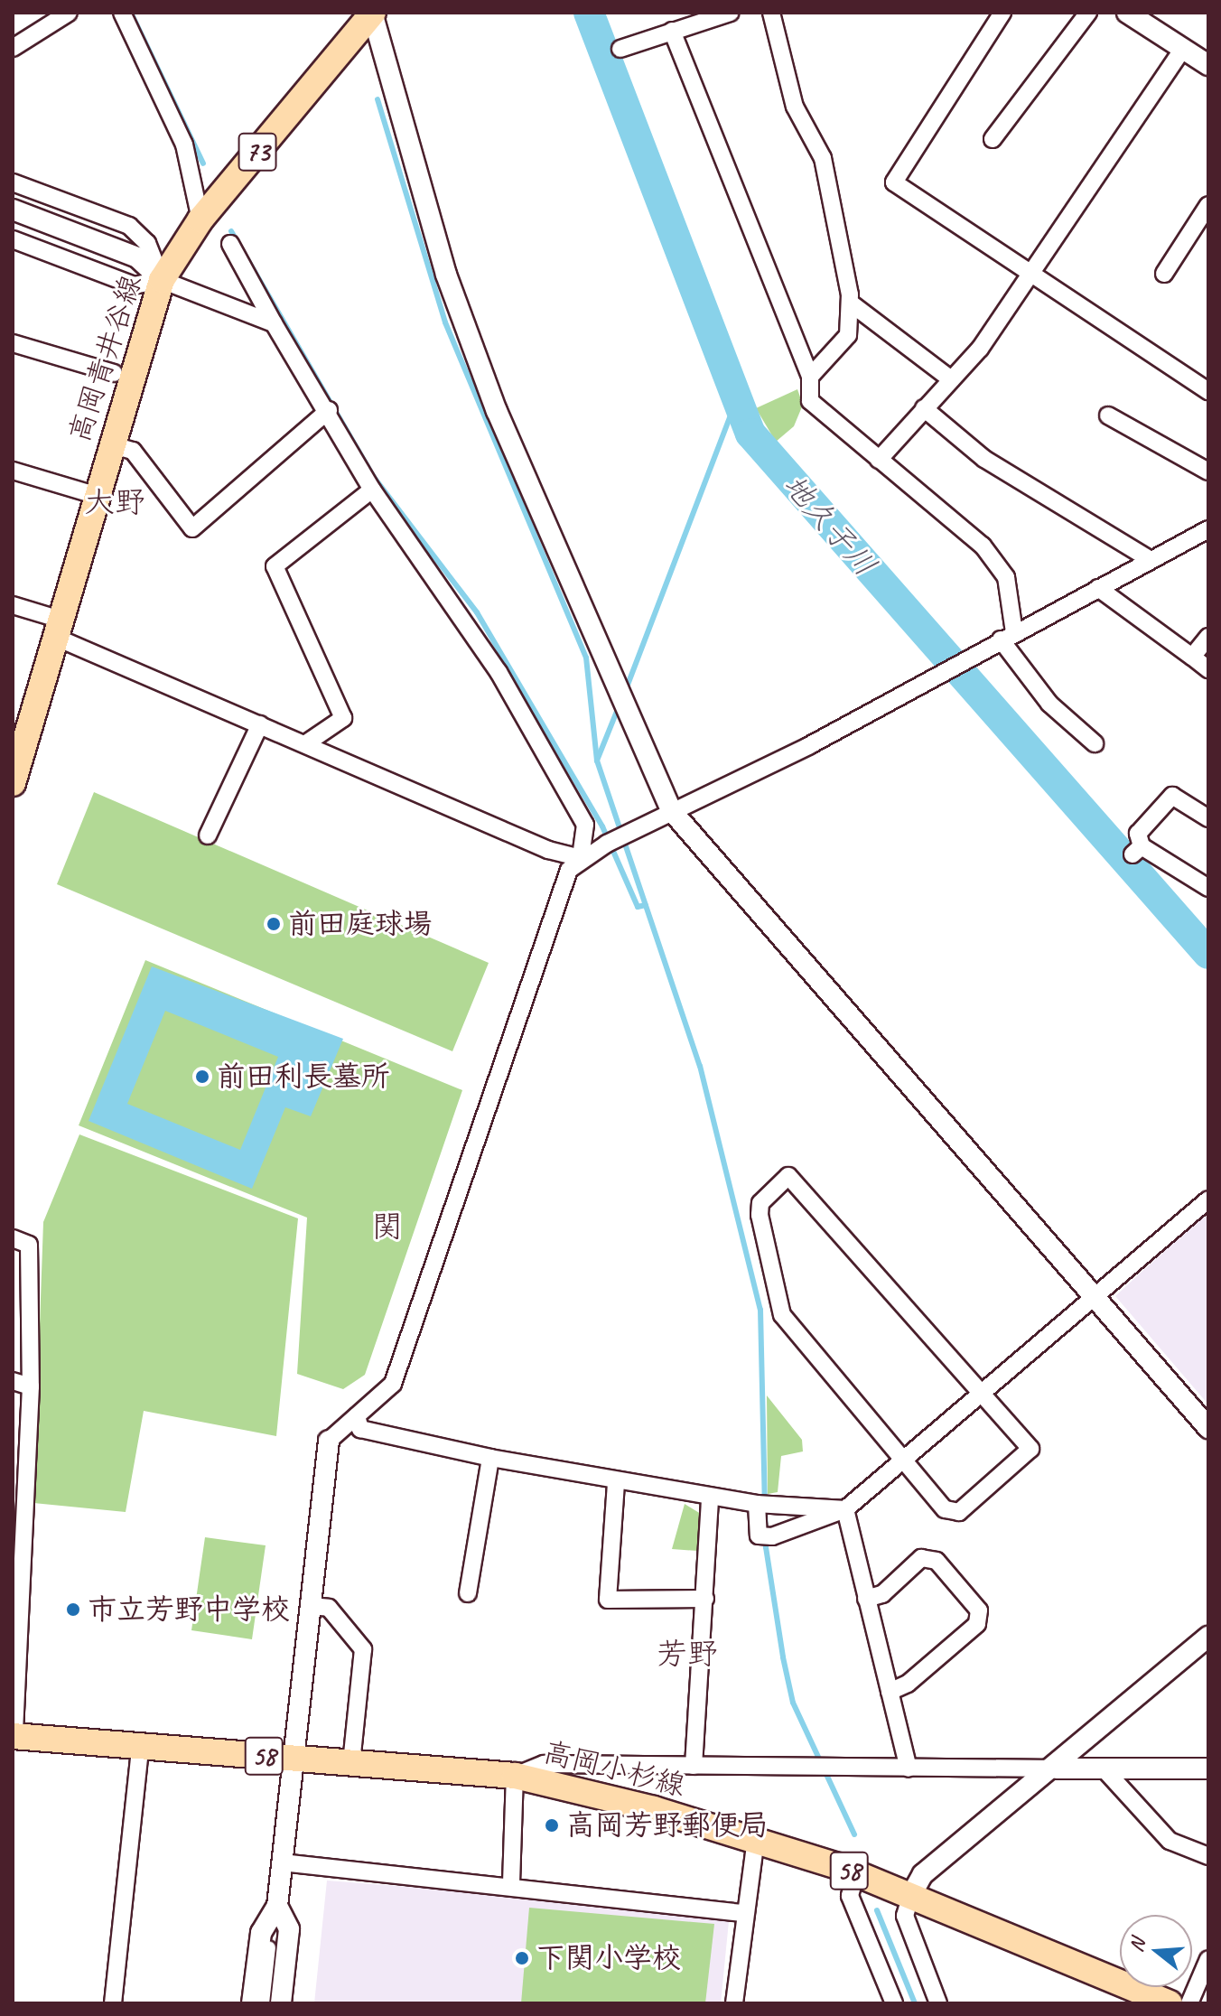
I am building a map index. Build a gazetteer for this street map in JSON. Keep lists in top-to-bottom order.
{
  "streets": {
    "main road": [
      "73",
      "高岡青井谷線",
      "58",
      "高岡小杉線"
    ]
  },
  "districts": ["大野", "関", "芳野"],
  "water": ["地久子川"],
  "places": [
    "前田庭球場",
    "前田利長墓所",
    "市立芳野中学校",
    "高岡芳野郵便局",
    "下関小学校"
  ],
  "north": "left"
}
